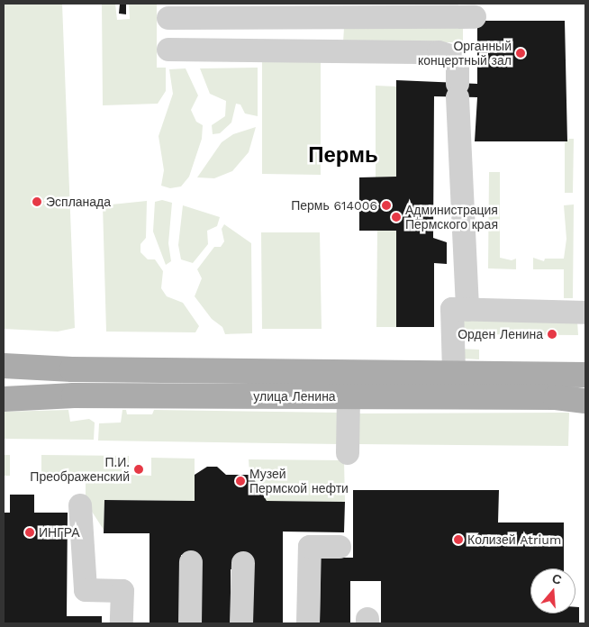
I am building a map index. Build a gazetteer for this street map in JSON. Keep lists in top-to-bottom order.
{
  "streets": {
    "main road": ["улица Ленина"]
  },
  "districts": ["Пермь"],
  "places": [
    "Органный концертный зал",
    "Эспланада",
    "Пермь 614006",
    "Администрация Пермского края",
    "Орден Ленина",
    "П.И. Преображенский",
    "Музей Пермской нефти",
    "ИНГРА",
    "Колизей Atrium"
  ],
  "north": "top"
}
